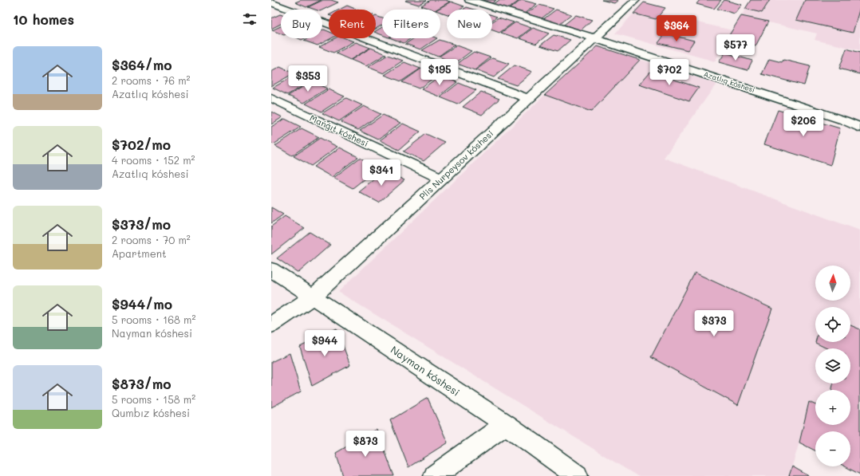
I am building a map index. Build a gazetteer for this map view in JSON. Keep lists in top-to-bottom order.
{
  "streets": {
    "street": [
      "Azatlıq kóshesi",
      "Mańǵıt kóshesi",
      "Plis Nurpeysov kóshesi",
      "Nayman kóshesi"
    ]
  },
  "crossings": [
    ["Azatlıq kóshesi", "Plis Nurpeysov kóshesi"],
    ["Mańǵıt kóshesi", "Plis Nurpeysov kóshesi"],
    ["Plis Nurpeysov kóshesi", "Nayman kóshesi"]
  ],
  "north": "top",
  "page": {
    "heading": "10 homes",
    "chip": [
      "Buy",
      "Rent",
      "Filters",
      "New"
    ],
    "price": [
      "$364",
      "$577",
      "$195",
      "$702",
      "$353",
      "$206",
      "$341",
      "$373",
      "$944",
      "$873"
    ],
    "list": [
      {
        "name": "$364/mo",
        "note": "2 rooms · 76 m² · Azatlıq kóshesi"
      },
      {
        "name": "$702/mo",
        "note": "4 rooms · 152 m² · Azatlıq kóshesi"
      },
      {
        "name": "$373/mo",
        "note": "2 rooms · 70 m² · Apartment"
      },
      {
        "name": "$944/mo",
        "note": "5 rooms · 168 m² · Nayman kóshesi"
      },
      {
        "name": "$873/mo",
        "note": "5 rooms · 158 m² · Qumbız kóshesi"
      }
    ],
    "map_buttons": ["+", "−"]
  }
}
